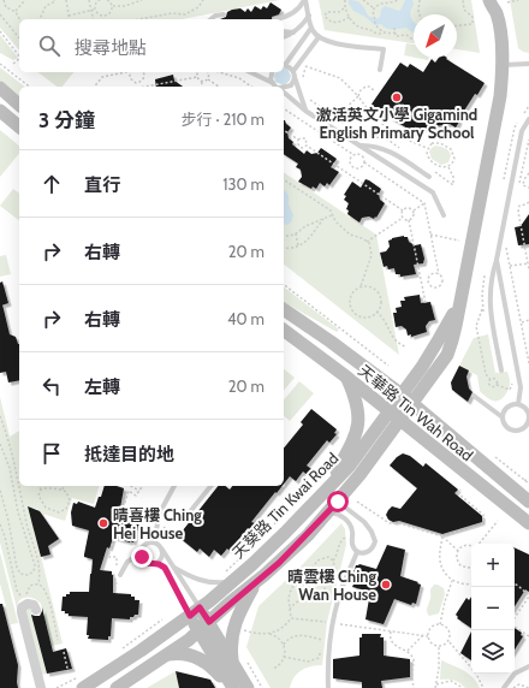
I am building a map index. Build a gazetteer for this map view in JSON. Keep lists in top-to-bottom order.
{
  "streets": {
    "street": ["天華路 Tin Wah Road", "天葵路 Tin Kwai Road"]
  },
  "crossings": [
    ["天華路 Tin Wah Road", "天葵路 Tin Kwai Road"]
  ],
  "places": ["激活英文小學 Gigamind English Primary School", "晴喜樓 Ching Hei House", "晴雲樓 Ching Wan House"],
  "north": "bottom left",
  "page": {
    "search": "搜尋地點",
    "heading": ["3 分鐘", "步行 · 210 m"],
    "list": [
      ["直行", "130 m"],
      ["右轉", "20 m"],
      ["右轉", "40 m"],
      ["左轉", "20 m"],
      "抵達目的地"
    ],
    "map_buttons": ["+", "−"]
  }
}
